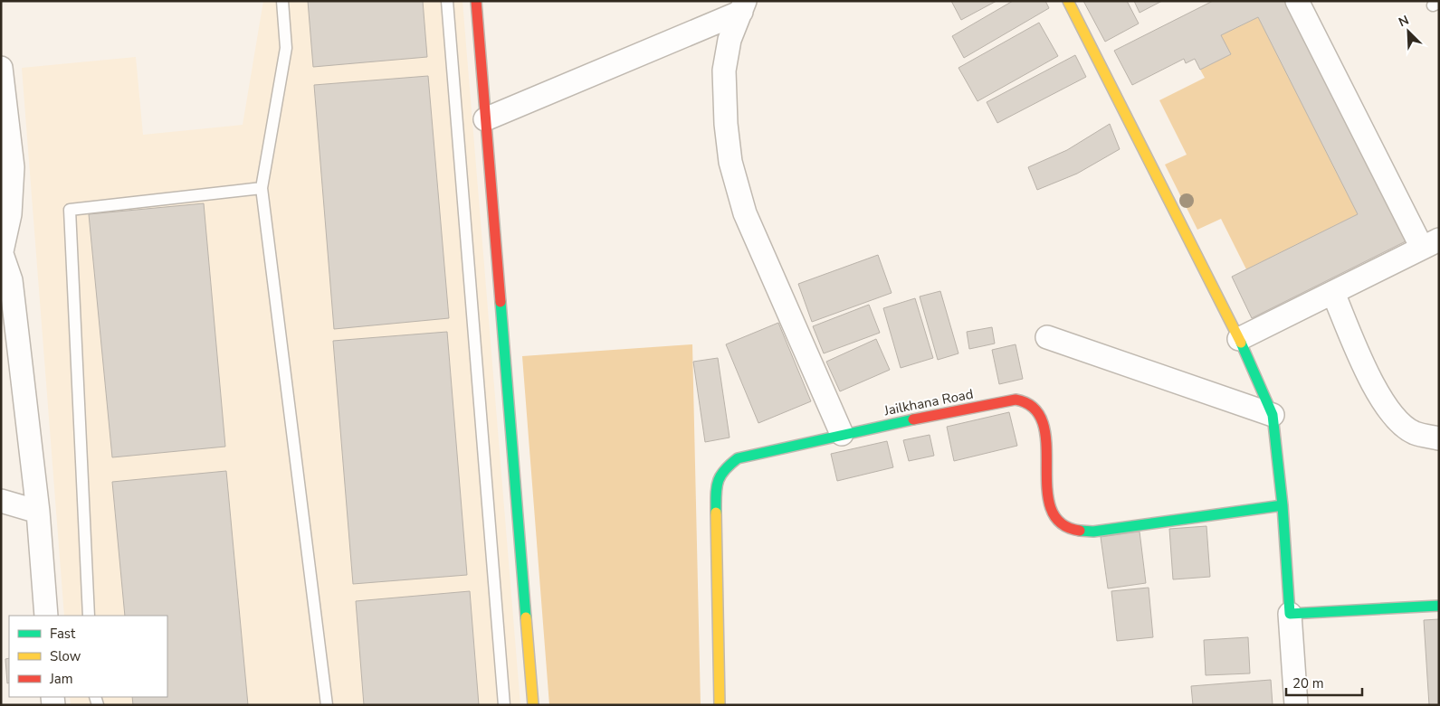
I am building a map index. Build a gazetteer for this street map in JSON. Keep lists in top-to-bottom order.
{
  "streets": {
    "street": ["Jailkhana Road"]
  },
  "legend": ["Fast", "Slow", "Jam"],
  "scale_bar": "20 m",
  "north": "top left"
}
